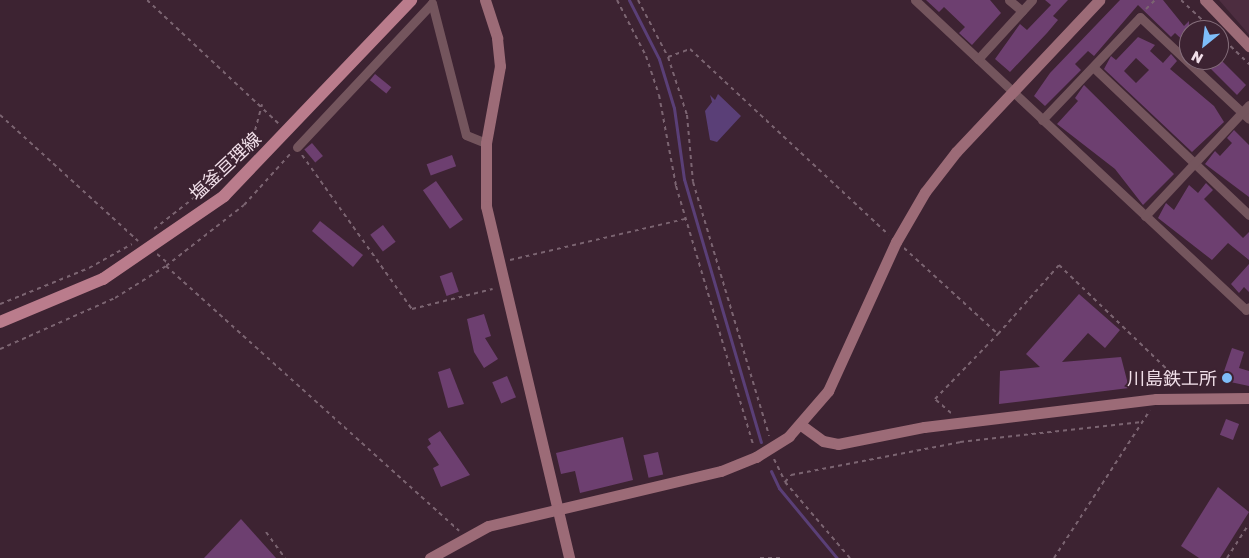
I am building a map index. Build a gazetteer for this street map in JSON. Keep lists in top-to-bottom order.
{
  "streets": {
    "main road": ["塩釜亘理線"]
  },
  "places": ["川島鉄工所"],
  "north": "bottom left"
}
